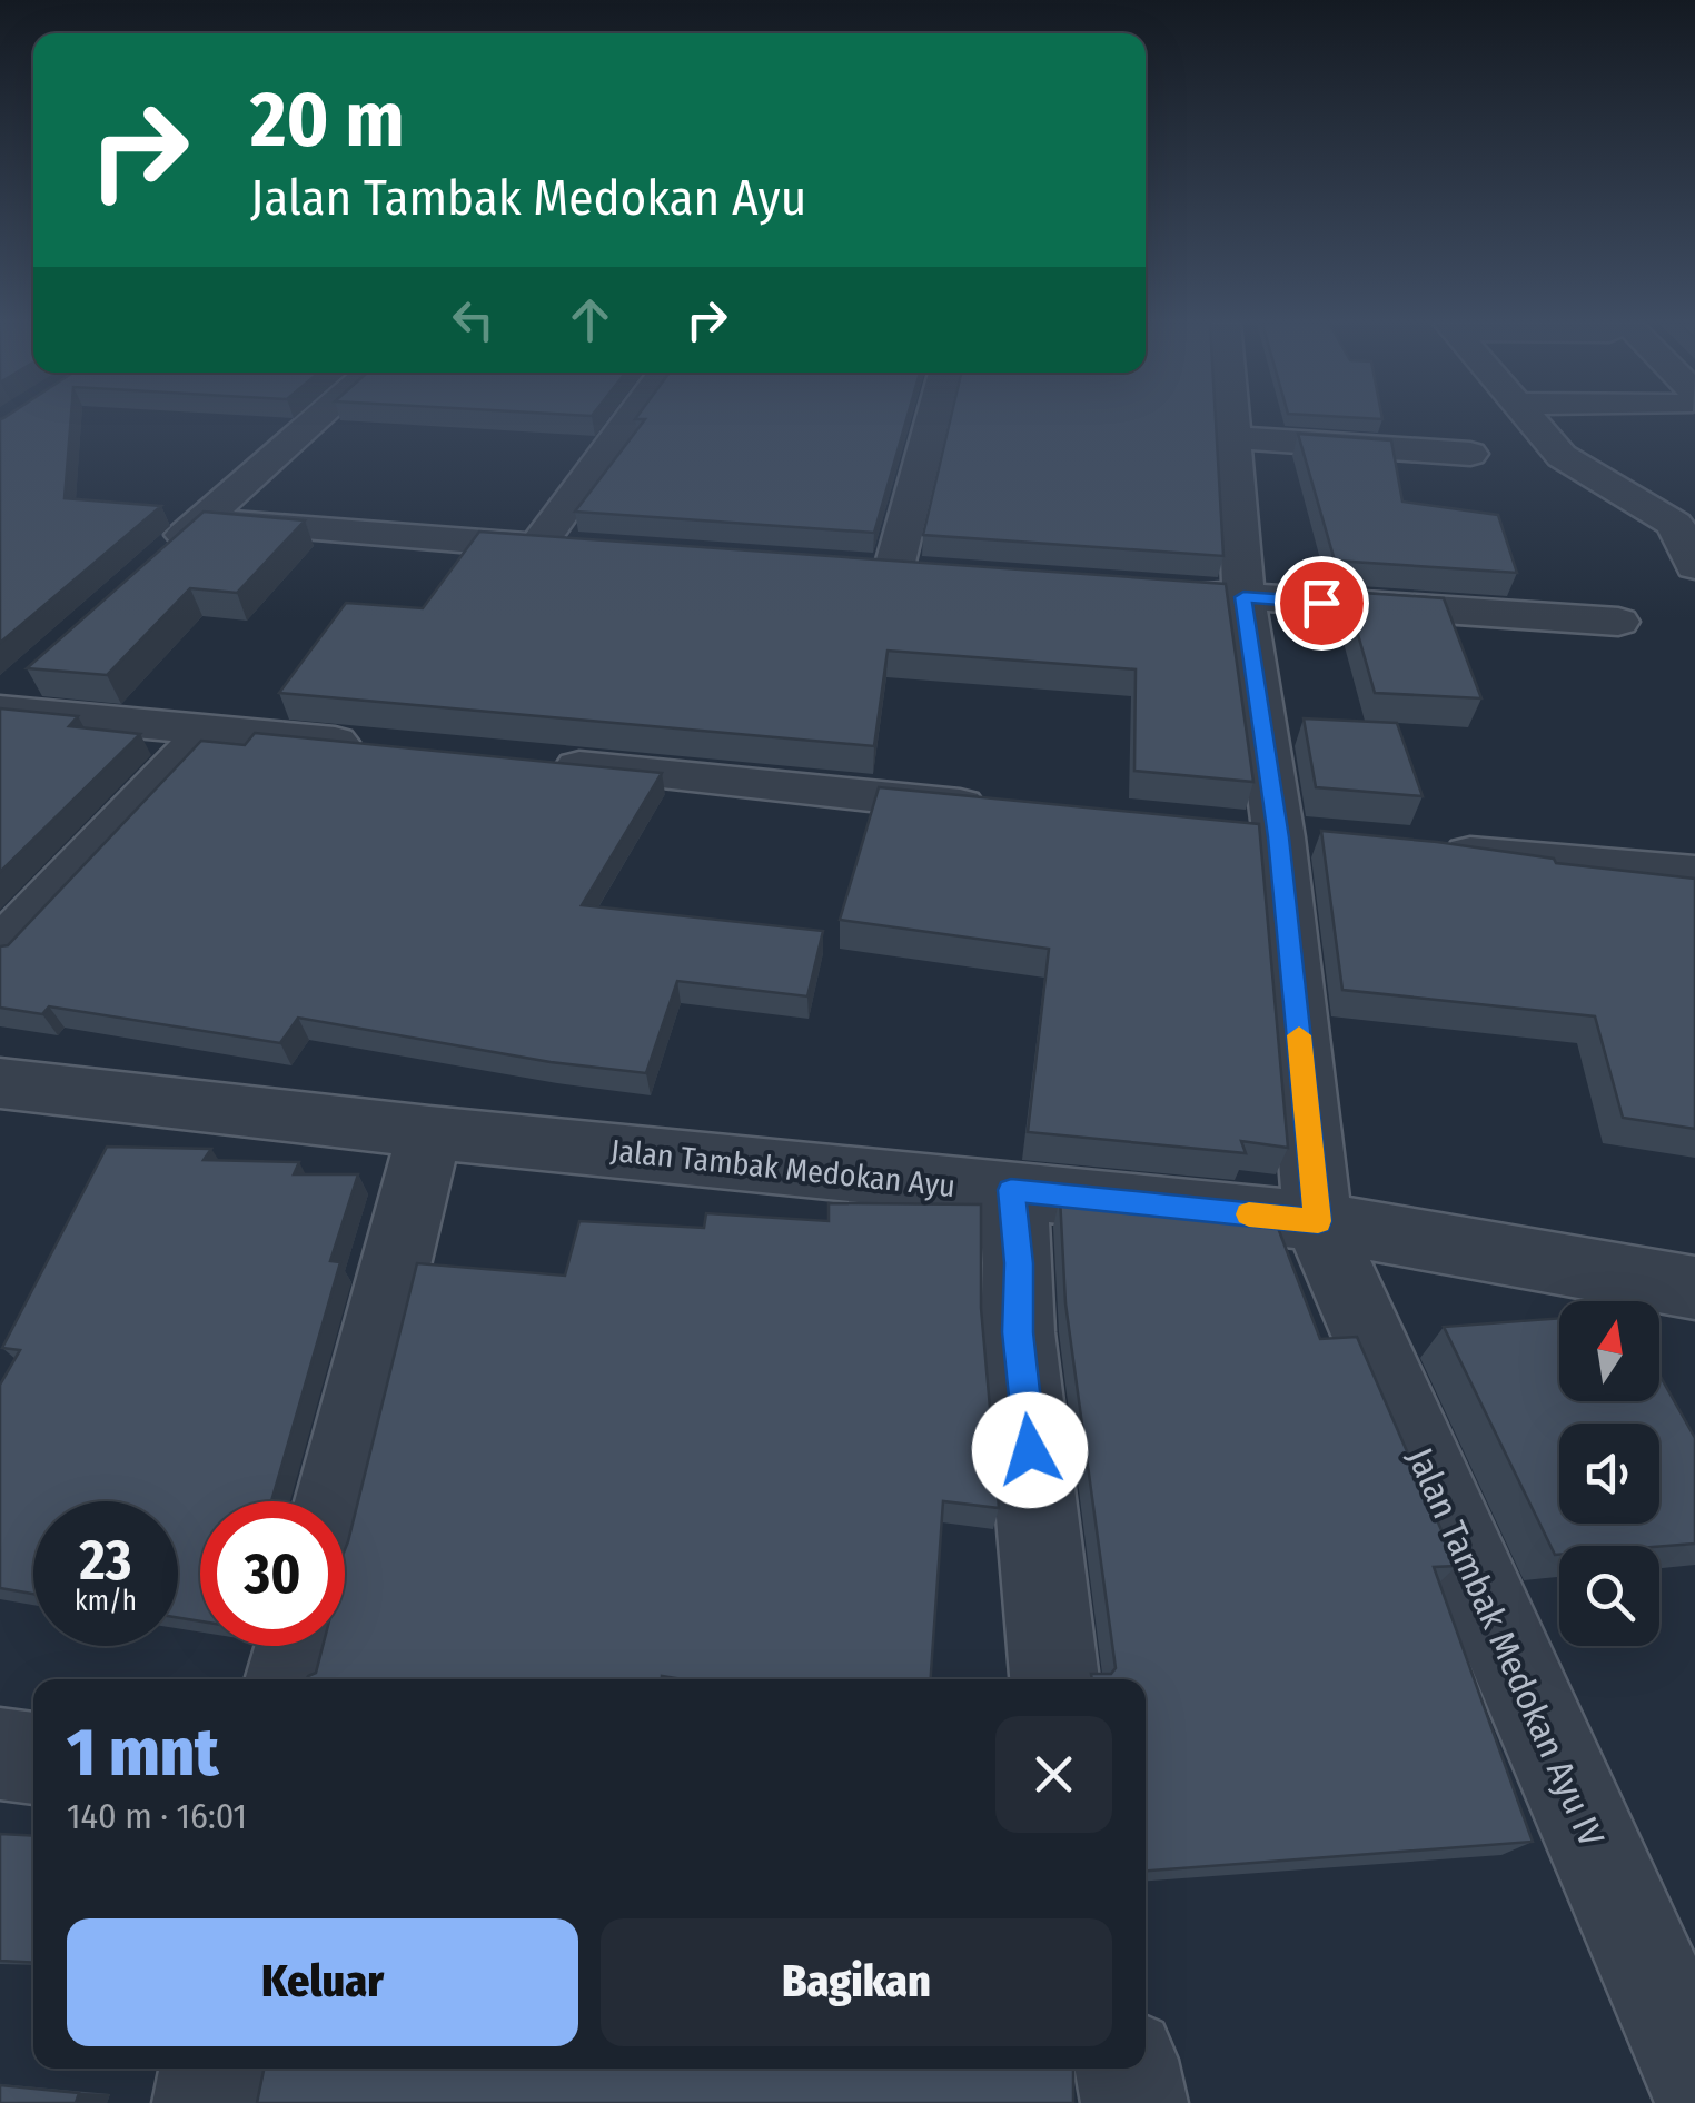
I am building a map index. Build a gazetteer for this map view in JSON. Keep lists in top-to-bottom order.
{
  "streets": {
    "street": ["Jalan Tambak Medokan Ayu", "Jalan Tambak Medokan Ayu IV"]
  },
  "crossings": [
    ["Jalan Tambak Medokan Ayu", "Jalan Tambak Medokan Ayu IV"]
  ],
  "north": "top",
  "page": {
    "turn": ["20 m", "Jalan Tambak Medokan Ayu"],
    "speed": "23 km/h",
    "limit": "30",
    "heading": ["1 mnt", "140 m · 16:01"],
    "buttons": ["Keluar", "Bagikan"]
  }
}
